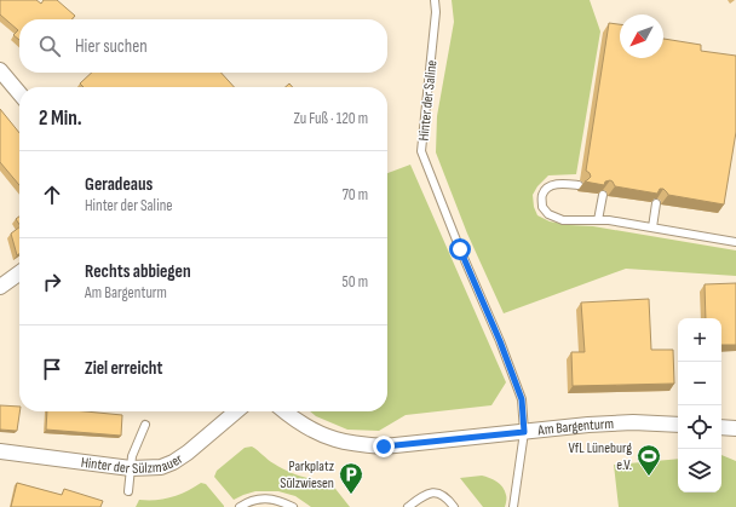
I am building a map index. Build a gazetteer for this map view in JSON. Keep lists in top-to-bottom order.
{
  "streets": {
    "street": ["Am Bargenturm", "Hinter der Sülzmauer"],
    "lane": ["Hinter der Saline"]
  },
  "crossings": [
    ["Hinter der Saline", "Am Bargenturm"]
  ],
  "places": {
    "sports": ["VfL Lüneburg e.V."],
    "parking": ["Parkplatz Sülzwiesen"]
  },
  "north": "bottom left",
  "page": {
    "search": "Hier suchen",
    "heading": ["2 Min.", "Zu Fuß · 120 m"],
    "list": [
      ["Geradeaus", "Hinter der Saline", "70 m"],
      ["Rechts abbiegen", "Am Bargenturm", "50 m"],
      "Ziel erreicht"
    ],
    "map_buttons": ["+", "−"]
  }
}
